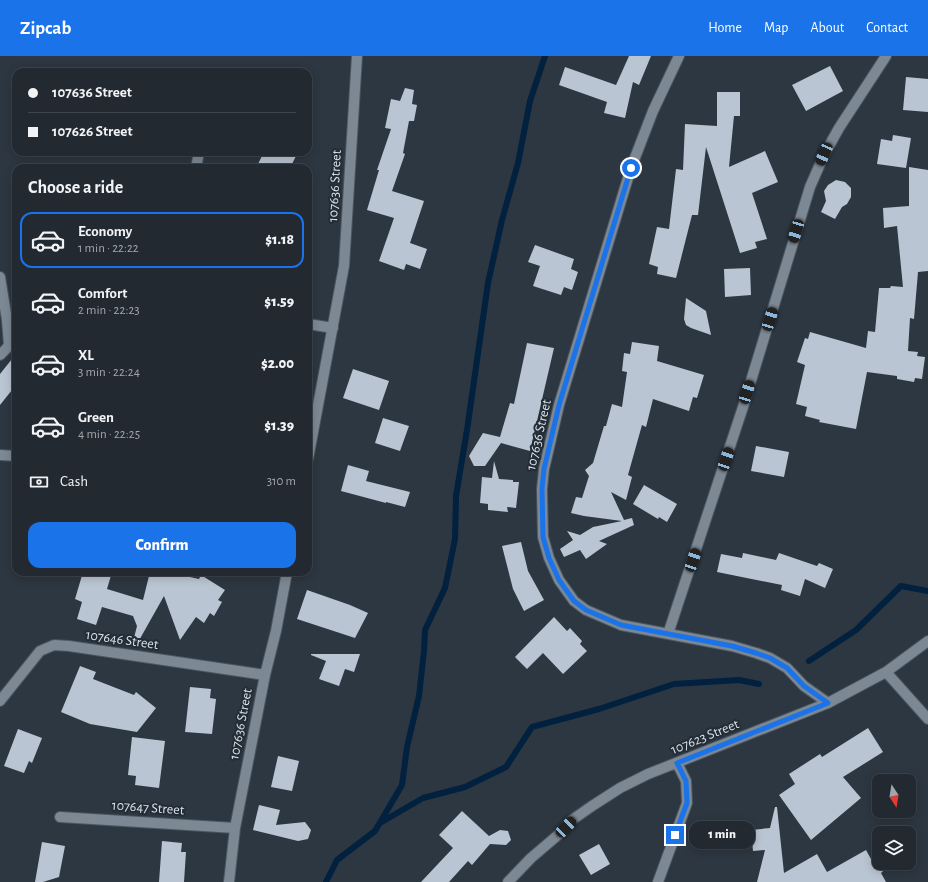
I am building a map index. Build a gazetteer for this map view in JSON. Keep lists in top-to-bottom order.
{
  "streets": {
    "street": [
      "107636 Street",
      "107646 Street",
      "107623 Street",
      "107647 Street"
    ]
  },
  "crossings": [
    ["107636 Street", "107646 Street"],
    ["107636 Street", "107623 Street"],
    ["107636 Street", "107647 Street"]
  ],
  "north": "bottom",
  "page": {
    "header": "Zipcab",
    "nav": [
      "Home",
      "Map",
      "About",
      "Contact"
    ],
    "banner": ["107636 Street", "107626 Street"],
    "heading": "Choose a ride",
    "list": [
      {
        "name": "Economy",
        "note": "1 min · 22:22",
        "value": "$1.18"
      },
      {
        "name": "Comfort",
        "note": "2 min · 22:23",
        "value": "$1.59"
      },
      {
        "name": "XL",
        "note": "3 min · 22:24",
        "value": "$2.00"
      },
      {
        "name": "Green",
        "note": "4 min · 22:25",
        "value": "$1.39"
      }
    ],
    "pay": ["Cash", "310 m"],
    "buttons": "Confirm",
    "bubble": "1 min"
  }
}
